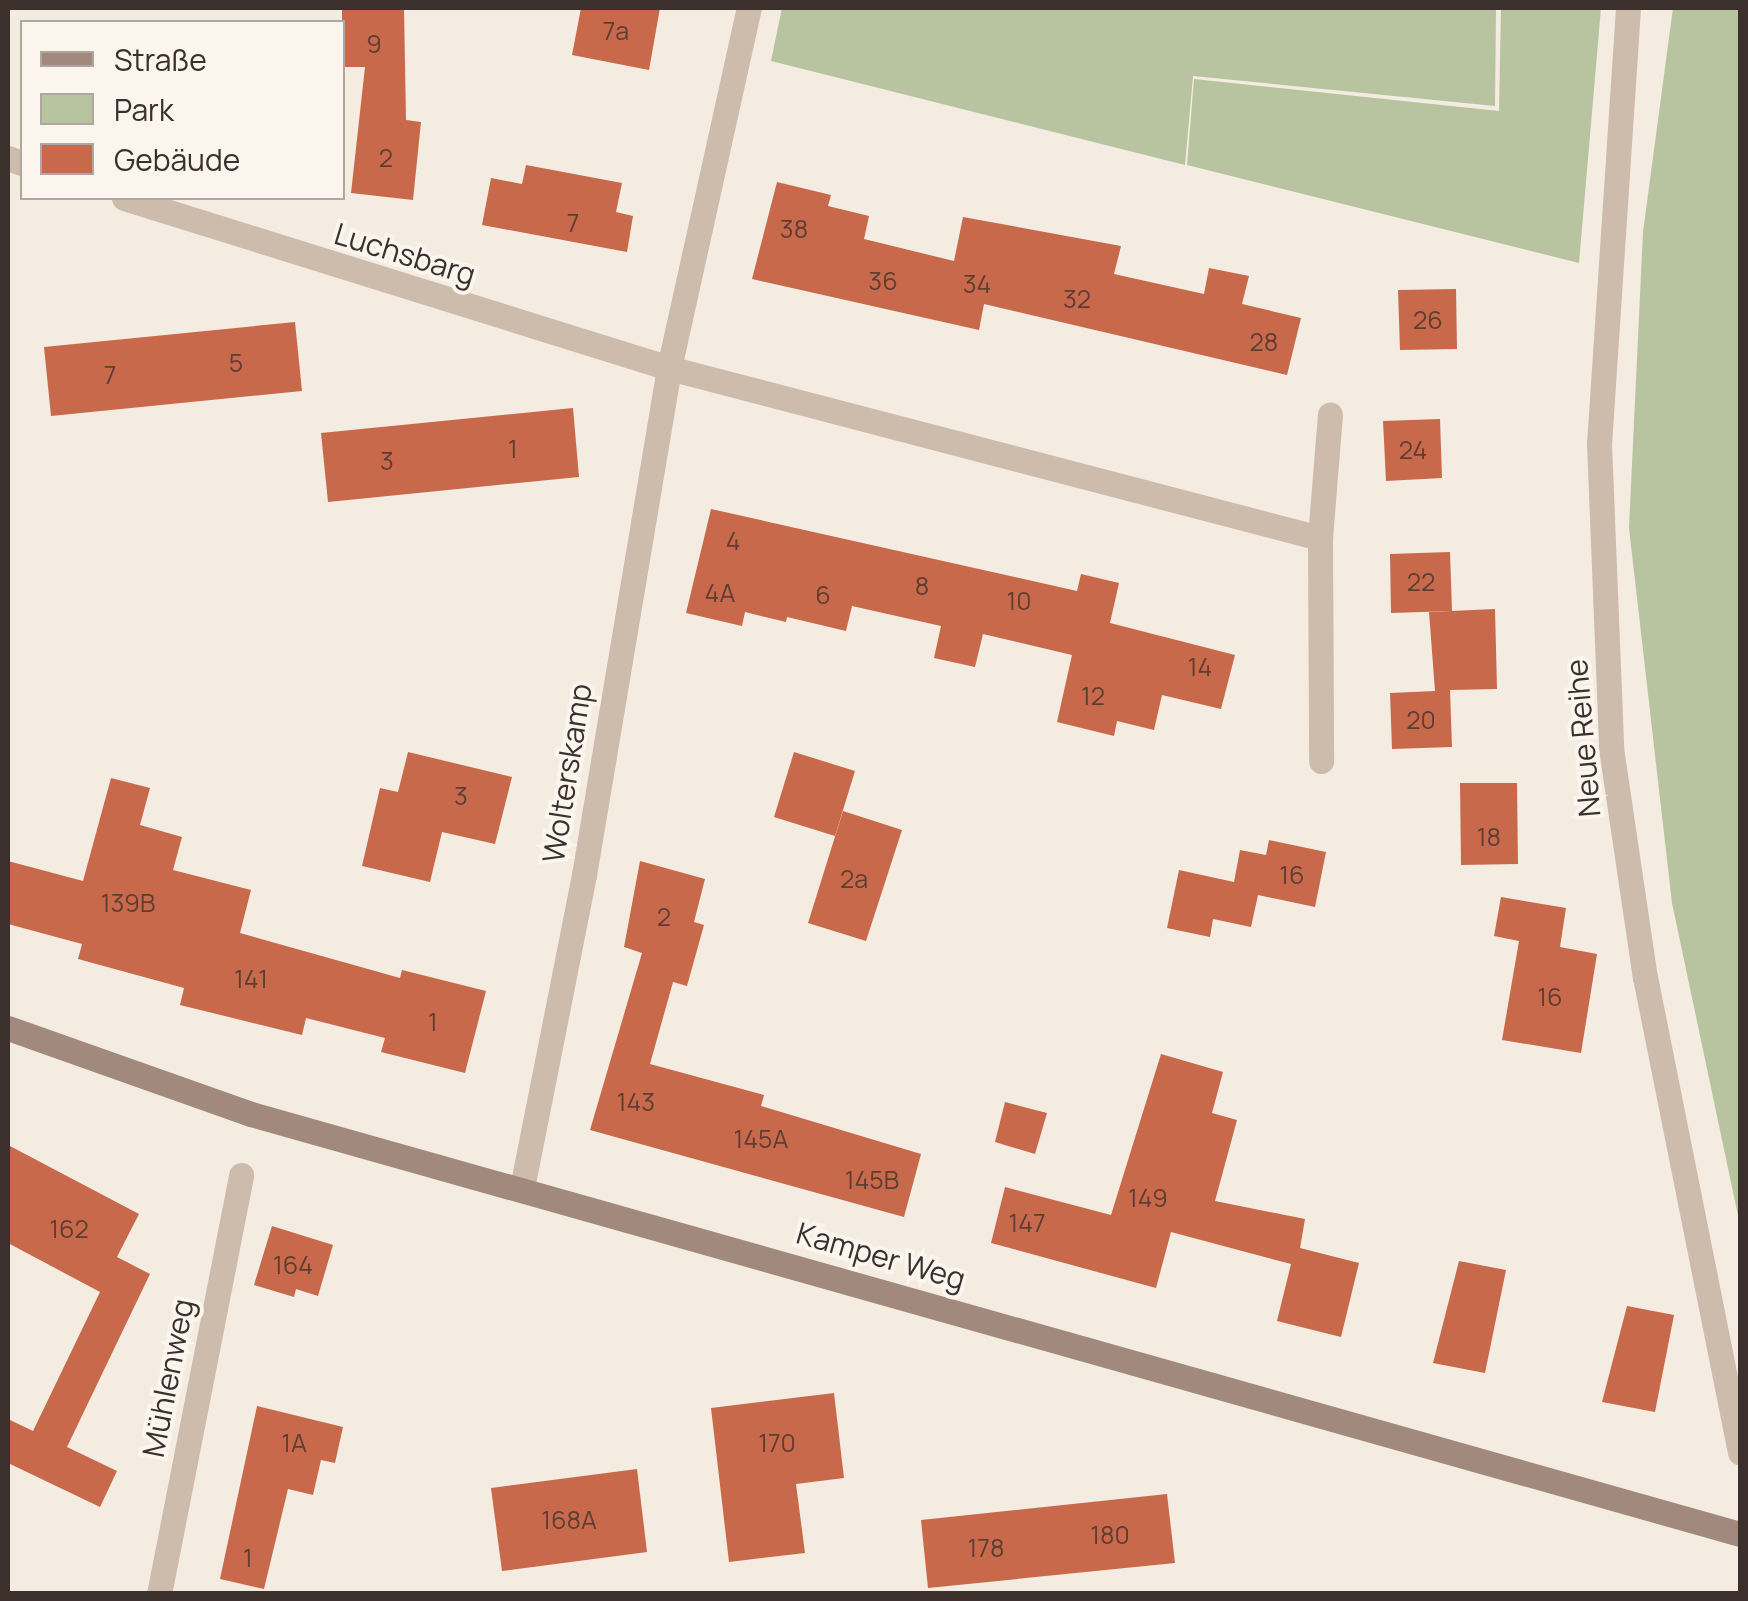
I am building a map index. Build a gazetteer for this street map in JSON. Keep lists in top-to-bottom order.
{
  "streets": {
    "main road": ["Kamper Weg"],
    "street": [
      "Luchsbarg",
      "Neue Reihe",
      "Wolterskamp",
      "Mühlenweg"
    ]
  },
  "crossings": [
    ["Luchsbarg", "Wolterskamp"],
    ["Wolterskamp", "Kamper Weg"]
  ],
  "house_numbers": [
    "7a",
    "9",
    "2",
    "7",
    "38",
    "36",
    "34",
    "32",
    "26",
    "28",
    "5",
    "7",
    "1",
    "24",
    "3",
    "4",
    "22",
    "8",
    "4A",
    "6",
    "10",
    "14",
    "12",
    "20",
    "3",
    "18",
    "16",
    "2a",
    "139B",
    "2",
    "141",
    "16",
    "1",
    "143",
    "145A",
    "145B",
    "149",
    "147",
    "162",
    "164",
    "1A",
    "170",
    "168A",
    "180",
    "178",
    "1"
  ],
  "legend": ["Straße", "Park", "Gebäude"]
}
